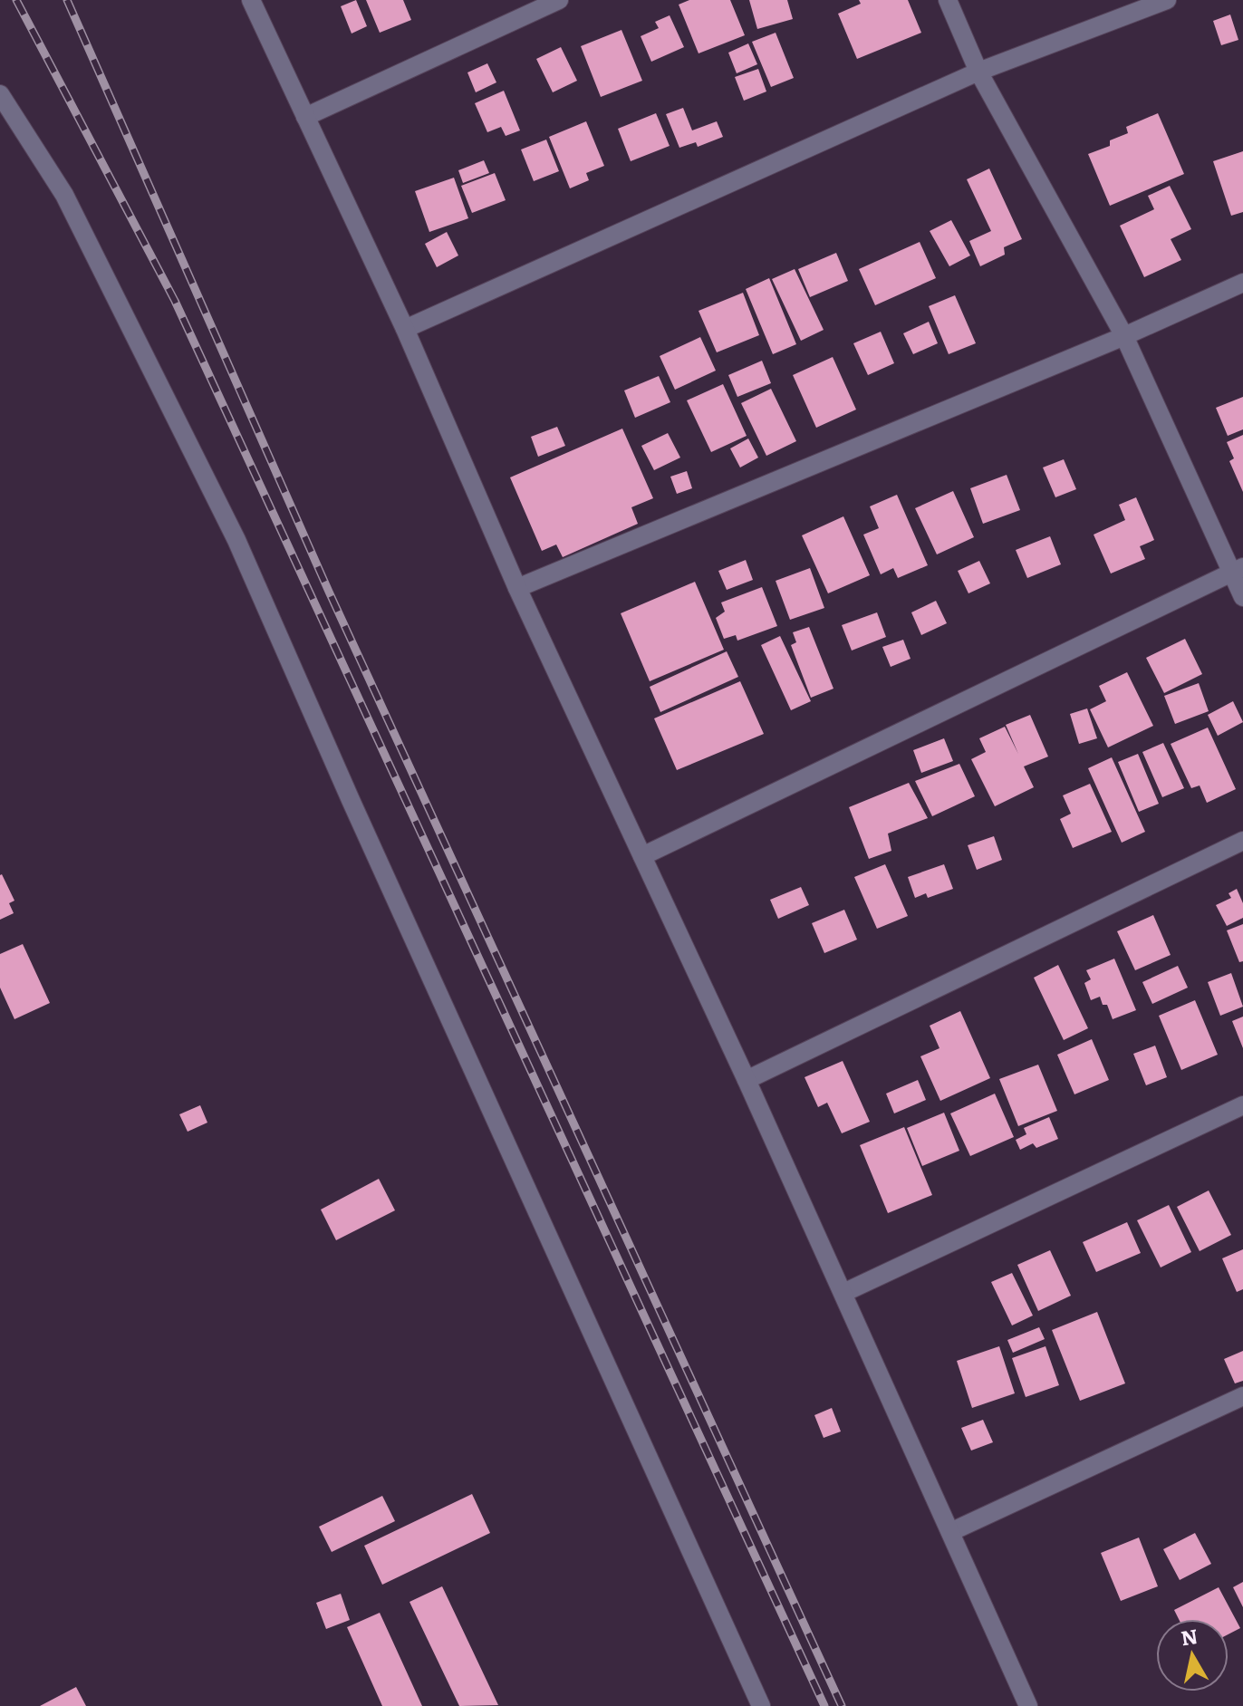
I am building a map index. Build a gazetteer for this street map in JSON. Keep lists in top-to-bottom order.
{
  "north": "top"
}
